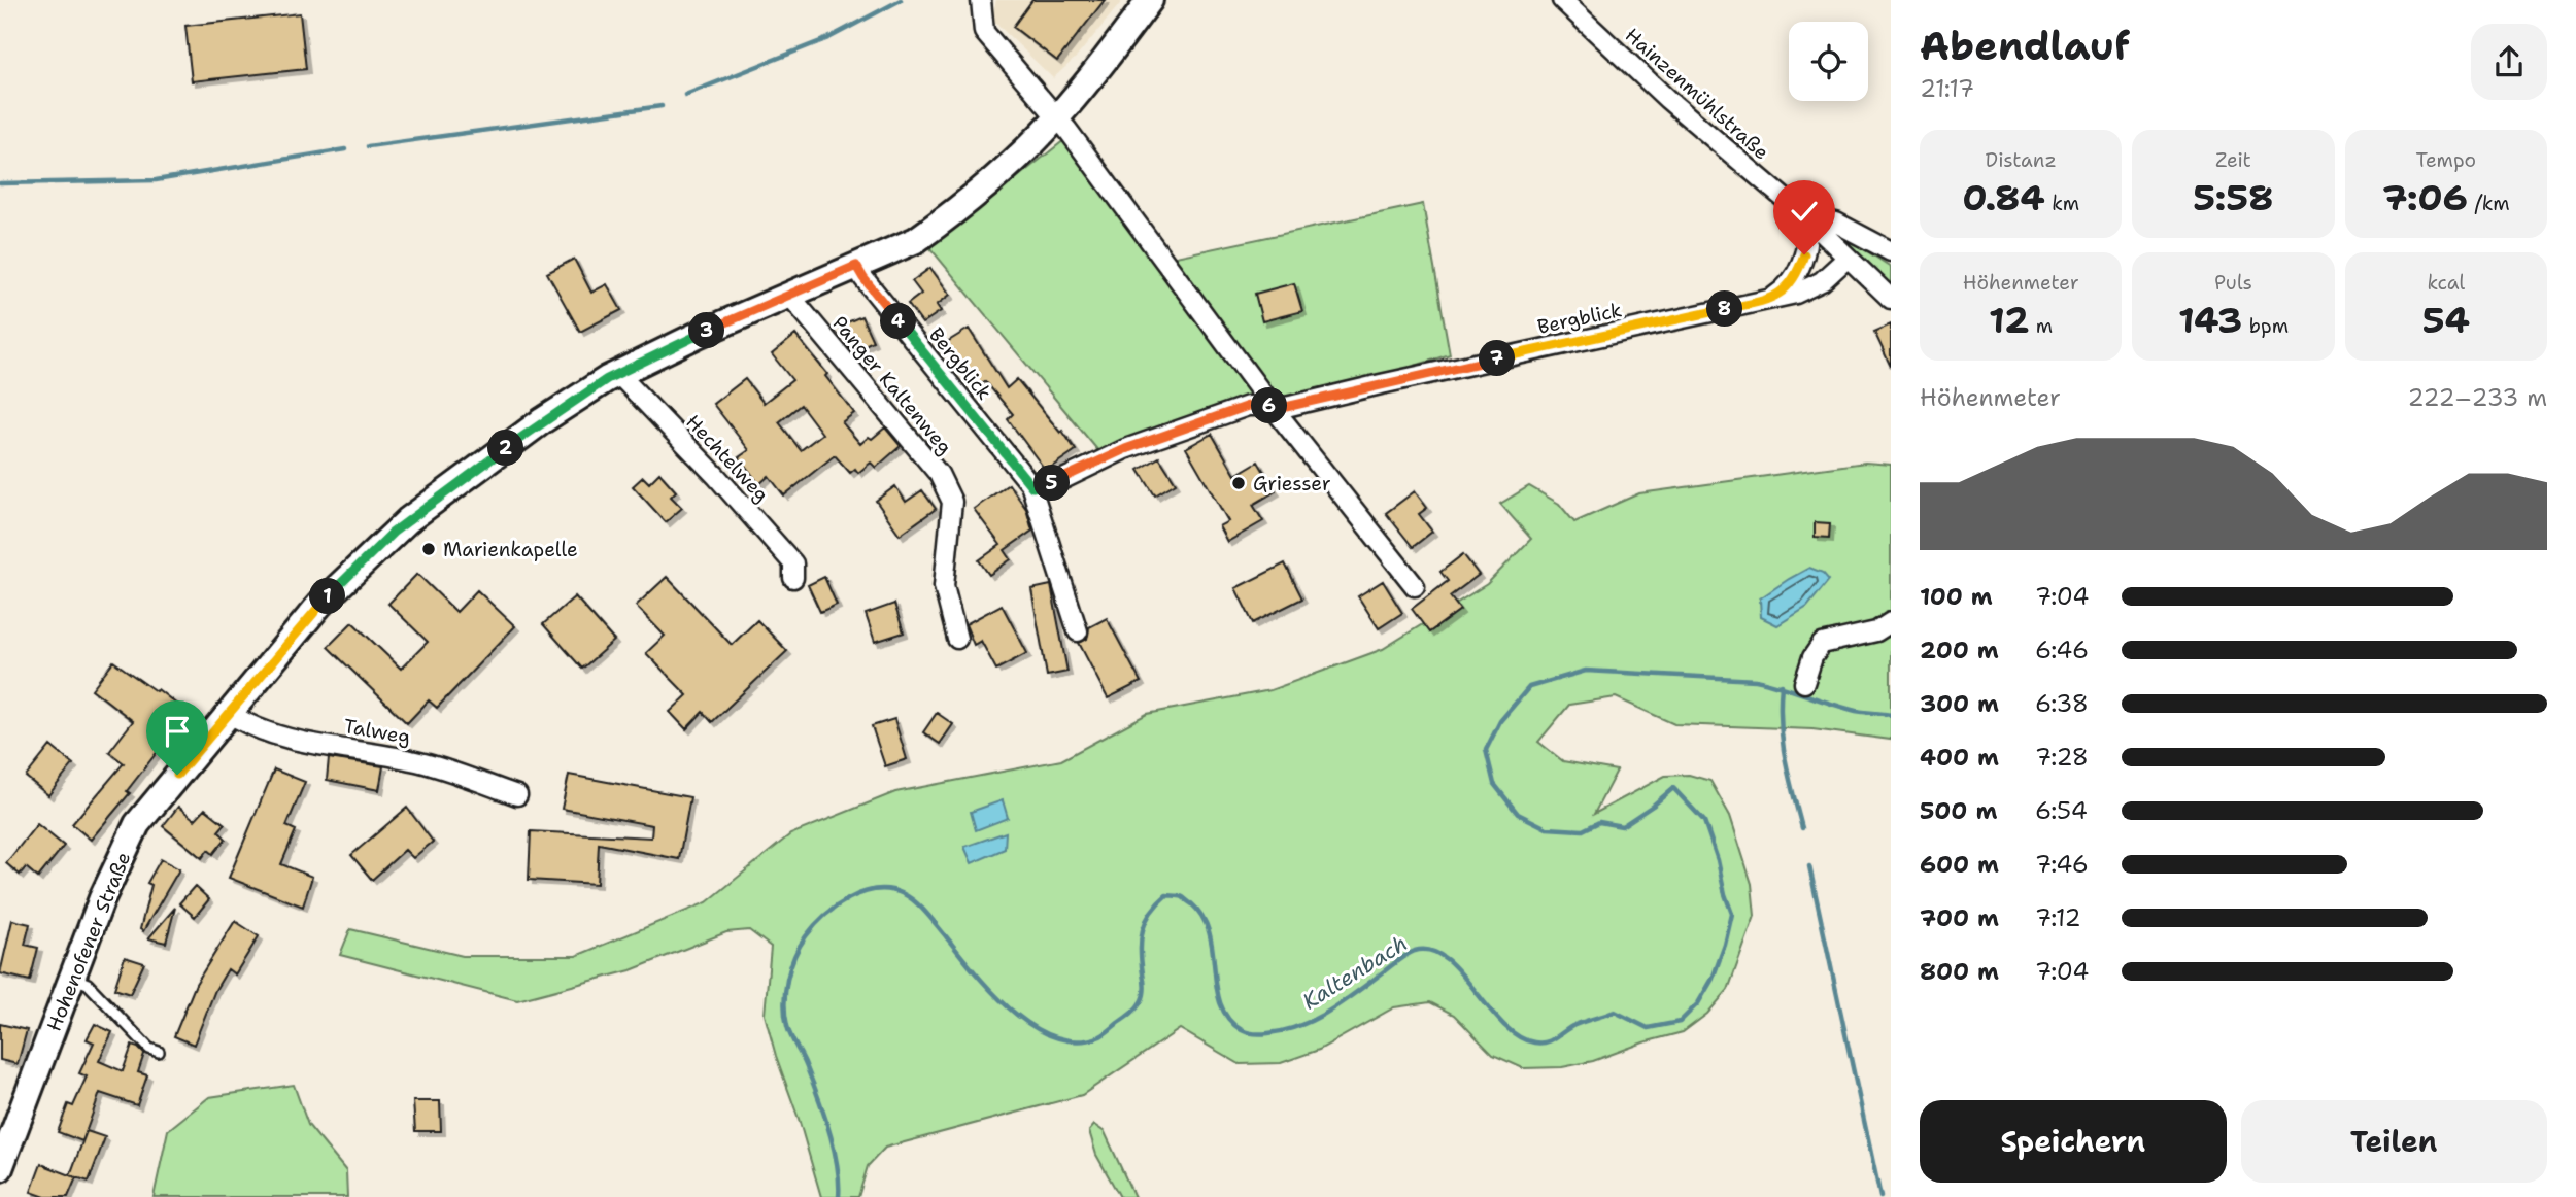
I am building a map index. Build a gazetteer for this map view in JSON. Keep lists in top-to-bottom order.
{
  "streets": {
    "main road": ["Hohenofener Straße"],
    "street": [
      "Hainzenmühlstraße",
      "Bergblick",
      "Panger Kaltenweg",
      "Hechtelweg",
      "Talweg"
    ]
  },
  "crossings": [
    ["Hainzenmühlstraße", "Bergblick"],
    ["Bergblick", "Hohenofener Straße"],
    ["Panger Kaltenweg", "Hohenofener Straße"],
    ["Hechtelweg", "Hohenofener Straße"],
    ["Talweg", "Hohenofener Straße"]
  ],
  "water": ["Kaltenbach"],
  "places": ["Griesser", "Marienkapelle"],
  "page": {
    "heading": ["Abendlauf", "21:17"],
    "stats": [
      ["Distanz", "0.84 km"],
      ["Zeit", "5:58"],
      ["Tempo", "7:06 /km"],
      ["Höhenmeter", "12 m"],
      ["Puls", "143 bpm"],
      ["kcal", "54"]
    ],
    "pins": [
      "8",
      "4",
      "3",
      "7",
      "6",
      "2",
      "5",
      "1"
    ],
    "chart": ["Höhenmeter", "222–233 m"],
    "list": [
      {
        "name": "100 m",
        "note": "7:04"
      },
      {
        "name": "200 m",
        "note": "6:46"
      },
      {
        "name": "300 m",
        "note": "6:38"
      },
      {
        "name": "400 m",
        "note": "7:28"
      },
      {
        "name": "500 m",
        "note": "6:54"
      },
      {
        "name": "600 m",
        "note": "7:46"
      },
      {
        "name": "700 m",
        "note": "7:12"
      },
      {
        "name": "800 m",
        "note": "7:04"
      }
    ],
    "buttons": ["Speichern", "Teilen"]
  }
}
